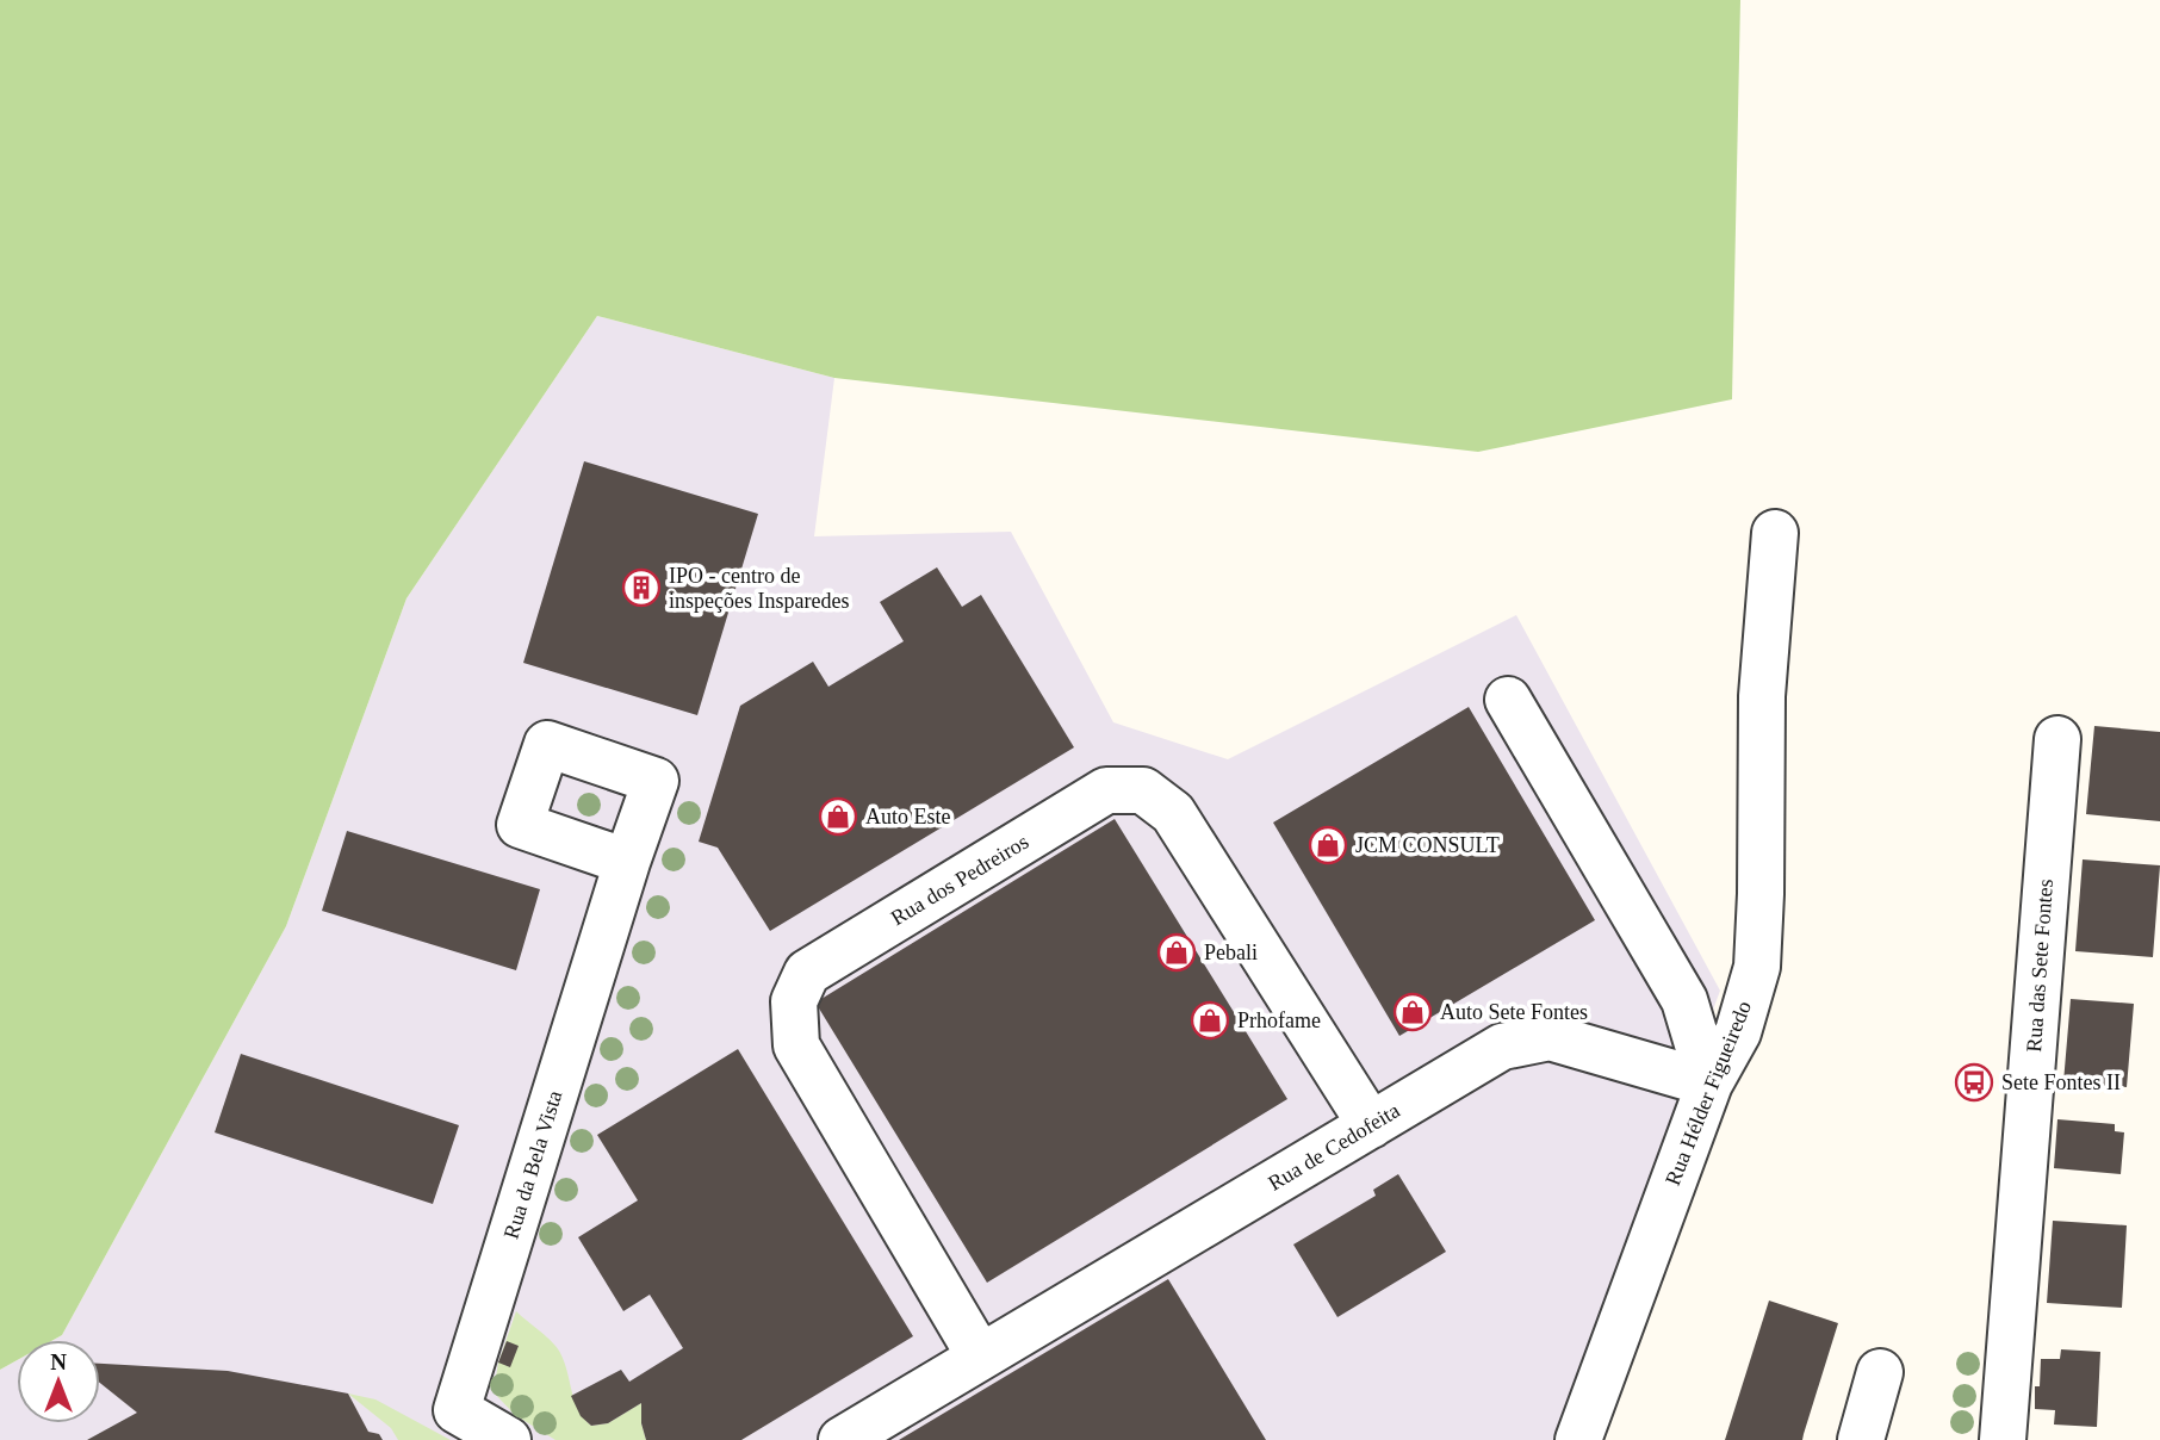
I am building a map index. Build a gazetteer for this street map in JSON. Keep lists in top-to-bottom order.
{
  "streets": {
    "street": [
      "Rua dos Pedreiros",
      "Rua das Sete Fontes",
      "Rua Hélder Figueiredo",
      "Rua de Cedofeita",
      "Rua da Bela Vista"
    ]
  },
  "crossings": [
    ["Rua dos Pedreiros", "Rua de Cedofeita"],
    ["Rua Hélder Figueiredo", "Rua de Cedofeita"]
  ],
  "places": {
    "building": ["IPO - centro de inspeções Insparedes"],
    "shop": [
      "Auto Este",
      "JCM CONSULT",
      "Pebali",
      "Auto Sete Fontes",
      "Prhofame"
    ],
    "bus stop": ["Sete Fontes II"]
  },
  "north": "top"
}
